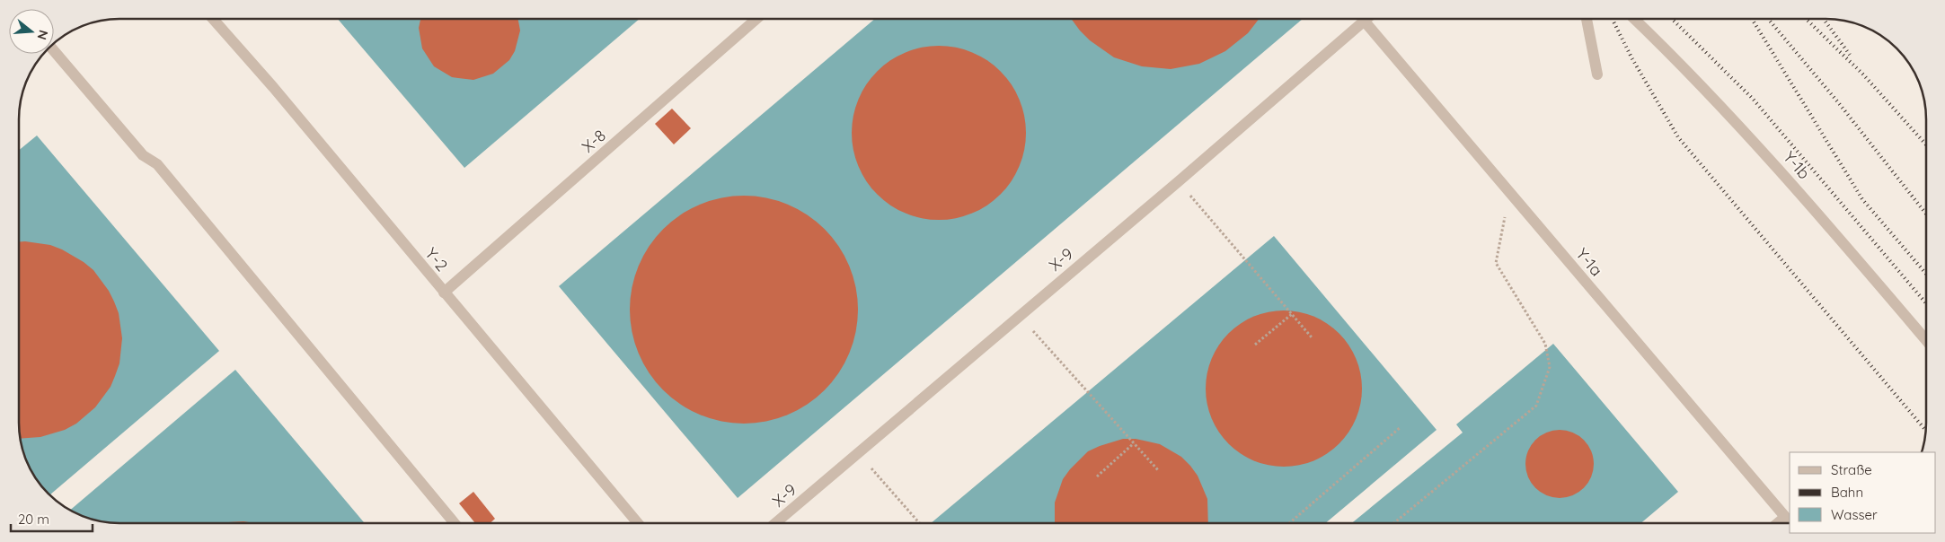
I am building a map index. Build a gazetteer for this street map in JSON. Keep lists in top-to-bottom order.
{
  "streets": {
    "street": [
      "X-8",
      "Y-1b",
      "Y-2",
      "X-9",
      "Y-1a"
    ]
  },
  "crossings": [
    ["X-8", "Y-2"]
  ],
  "legend": ["Straße", "Bahn", "Wasser"],
  "scale_bar": "20 m",
  "north": "right"
}
